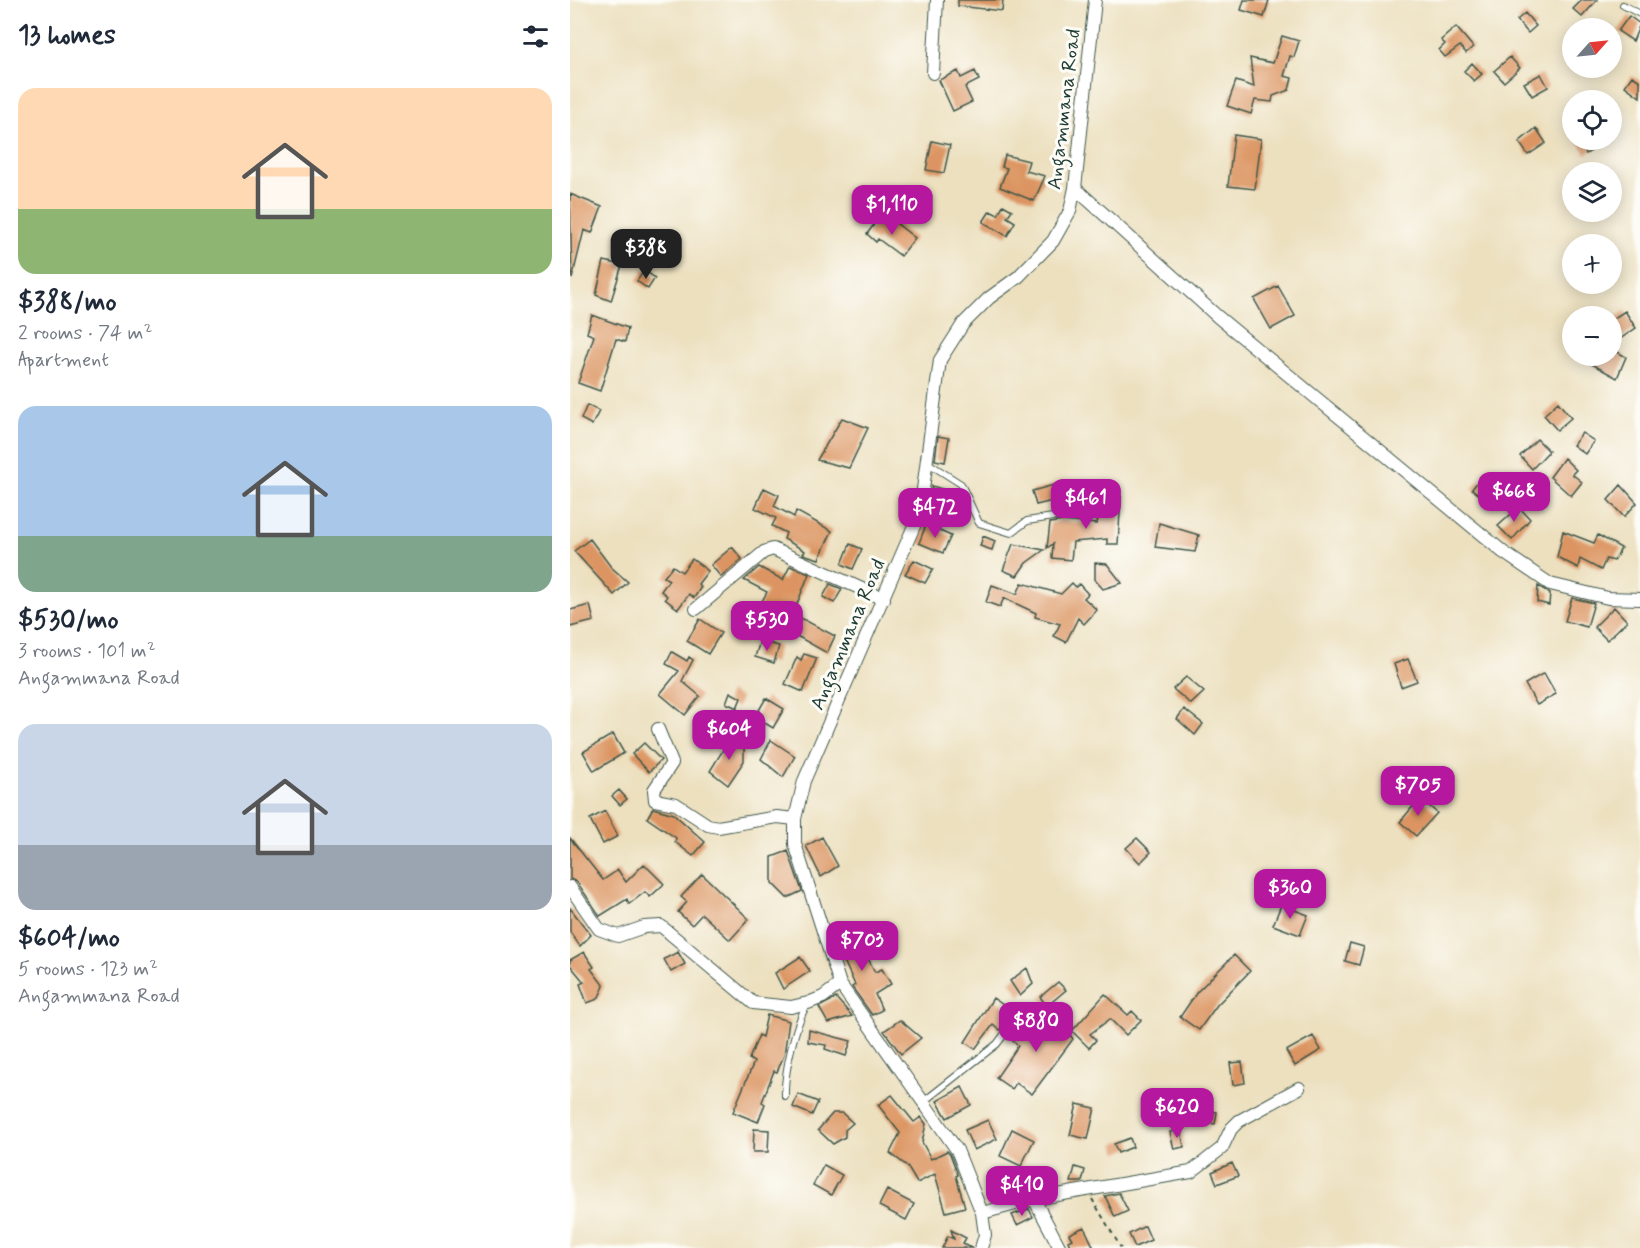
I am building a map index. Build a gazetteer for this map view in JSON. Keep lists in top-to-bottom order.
{
  "streets": {
    "street": ["Angammana Road"]
  },
  "north": "top right",
  "page": {
    "heading": "13 homes",
    "map_buttons": ["+", "−"],
    "list": [
      {
        "name": "$388/mo",
        "note": "2 rooms · 74 m² · Apartment"
      },
      {
        "name": "$530/mo",
        "note": "3 rooms · 101 m² · Angammana Road"
      },
      {
        "name": "$604/mo",
        "note": "5 rooms · 123 m² · Angammana Road"
      }
    ],
    "price": [
      "$1,110",
      "$388",
      "$668",
      "$461",
      "$472",
      "$530",
      "$604",
      "$705",
      "$360",
      "$703",
      "$880",
      "$620",
      "$410"
    ]
  }
}
